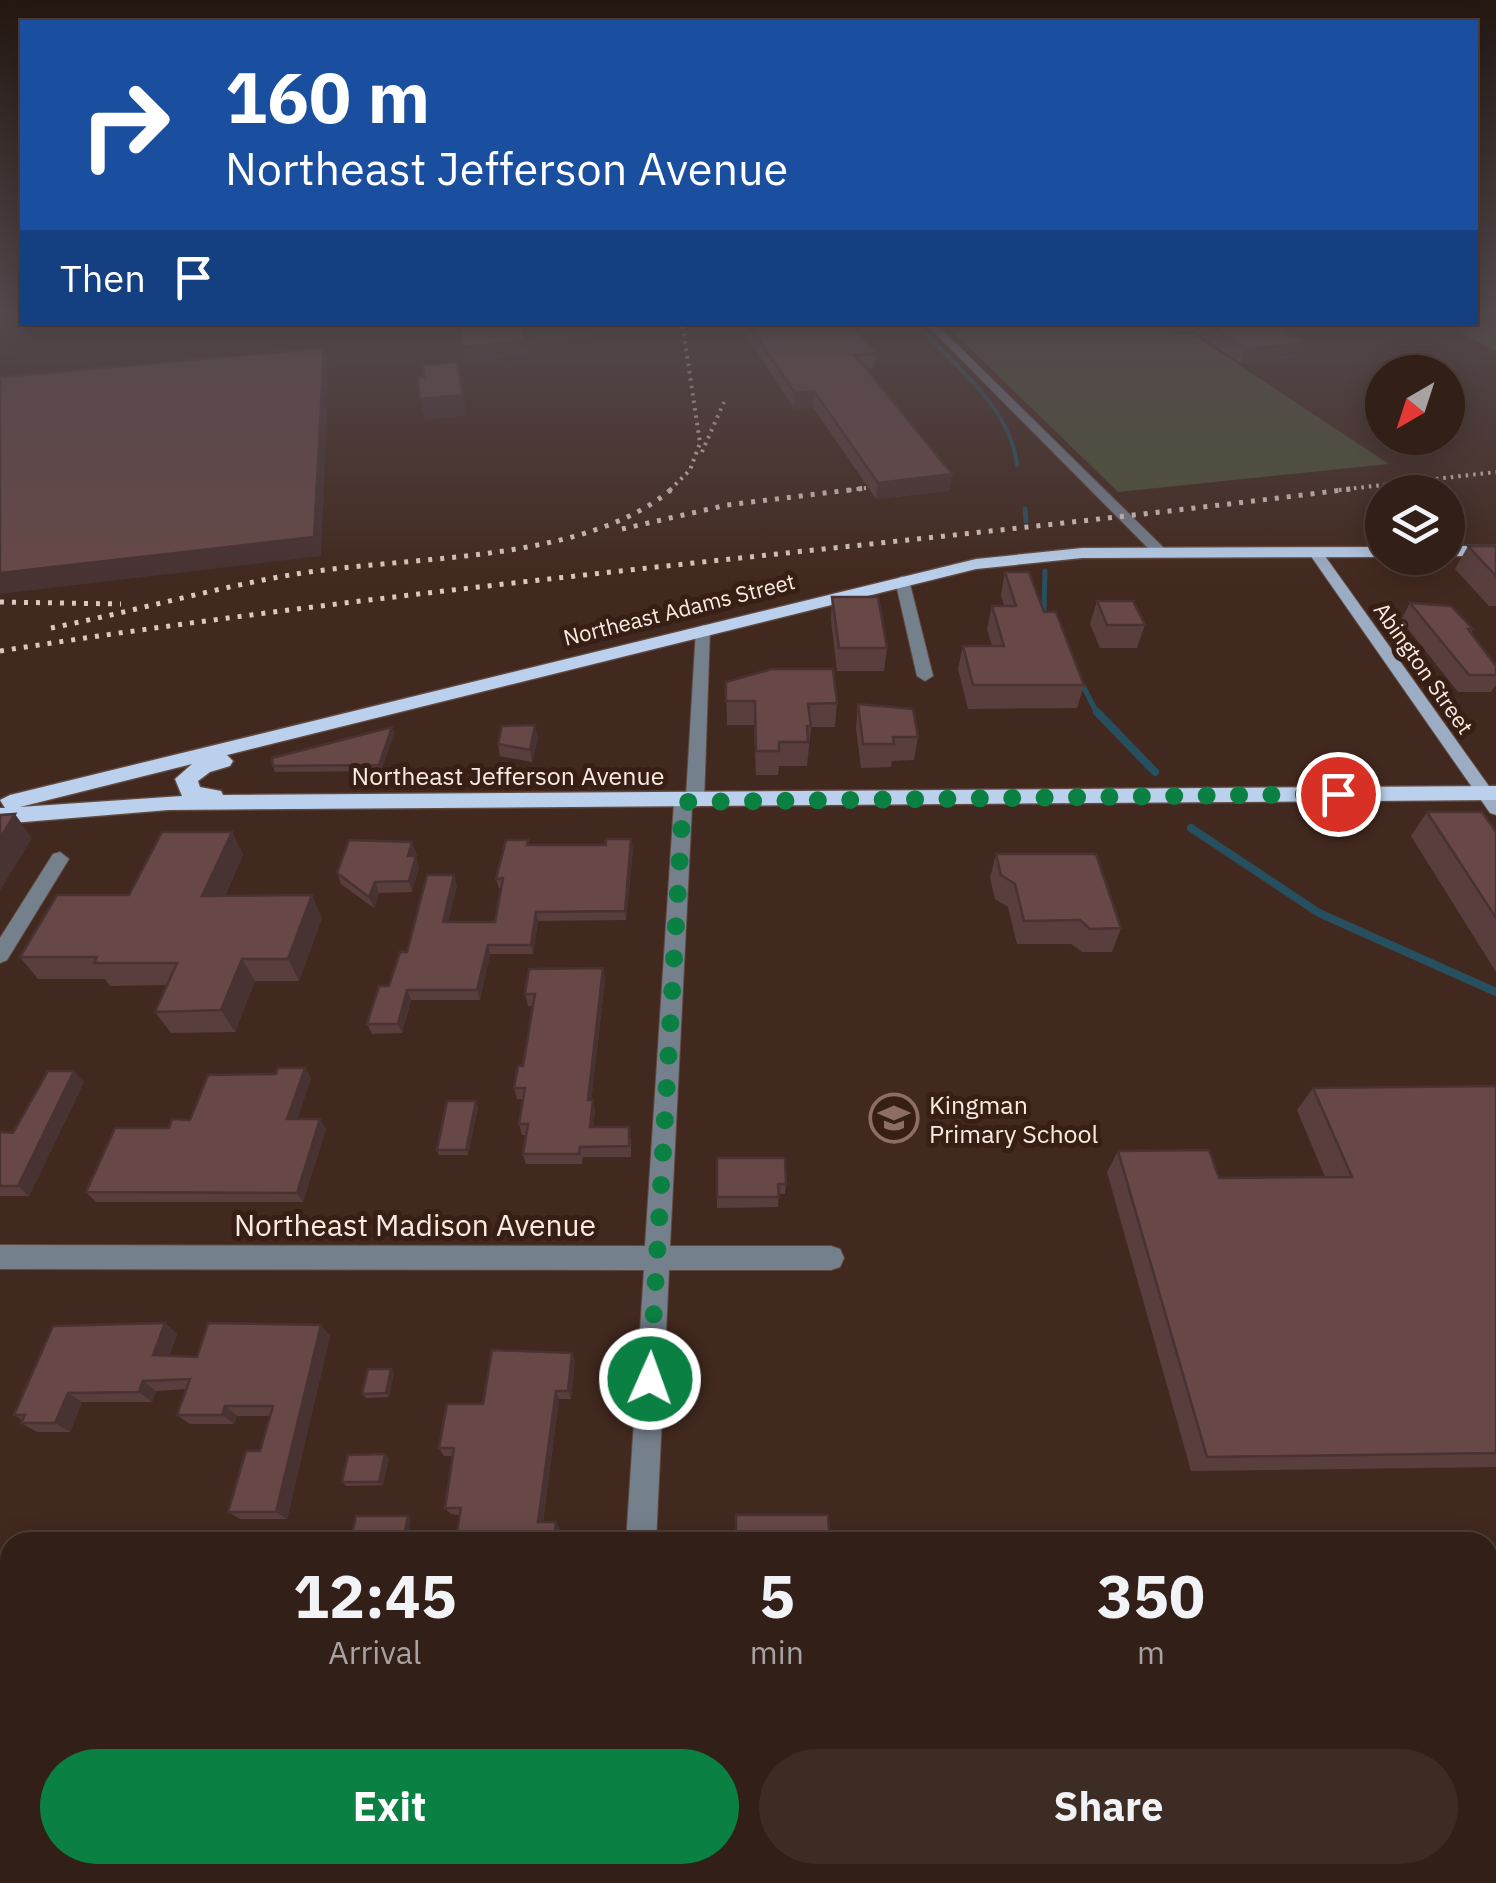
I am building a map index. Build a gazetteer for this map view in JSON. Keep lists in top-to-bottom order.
{
  "streets": {
    "main road": ["Northeast Adams Street", "Northeast Jefferson Avenue"],
    "street": ["Abington Street", "Northeast Madison Avenue"]
  },
  "crossings": [
    ["Northeast Adams Street", "Abington Street"],
    ["Abington Street", "Northeast Jefferson Avenue"]
  ],
  "places": {
    "school or university": ["Kingman Primary School"]
  },
  "north": "bottom left",
  "page": {
    "turn": ["160 m", "Northeast Jefferson Avenue"],
    "then": "Then",
    "eta": [
      "12:45",
      "Arrival",
      "5",
      "min",
      "350",
      "m"
    ],
    "buttons": ["Exit", "Share"]
  }
}
